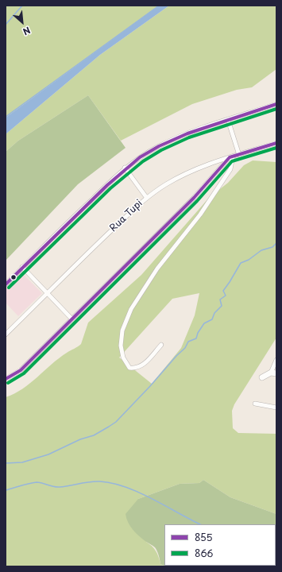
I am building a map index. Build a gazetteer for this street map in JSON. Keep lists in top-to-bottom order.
{
  "streets": {
    "street": ["Rua Tupi"]
  },
  "lines": ["transit line 855", "transit line 866"],
  "legend": ["855", "866"],
  "north": "bottom right"
}
